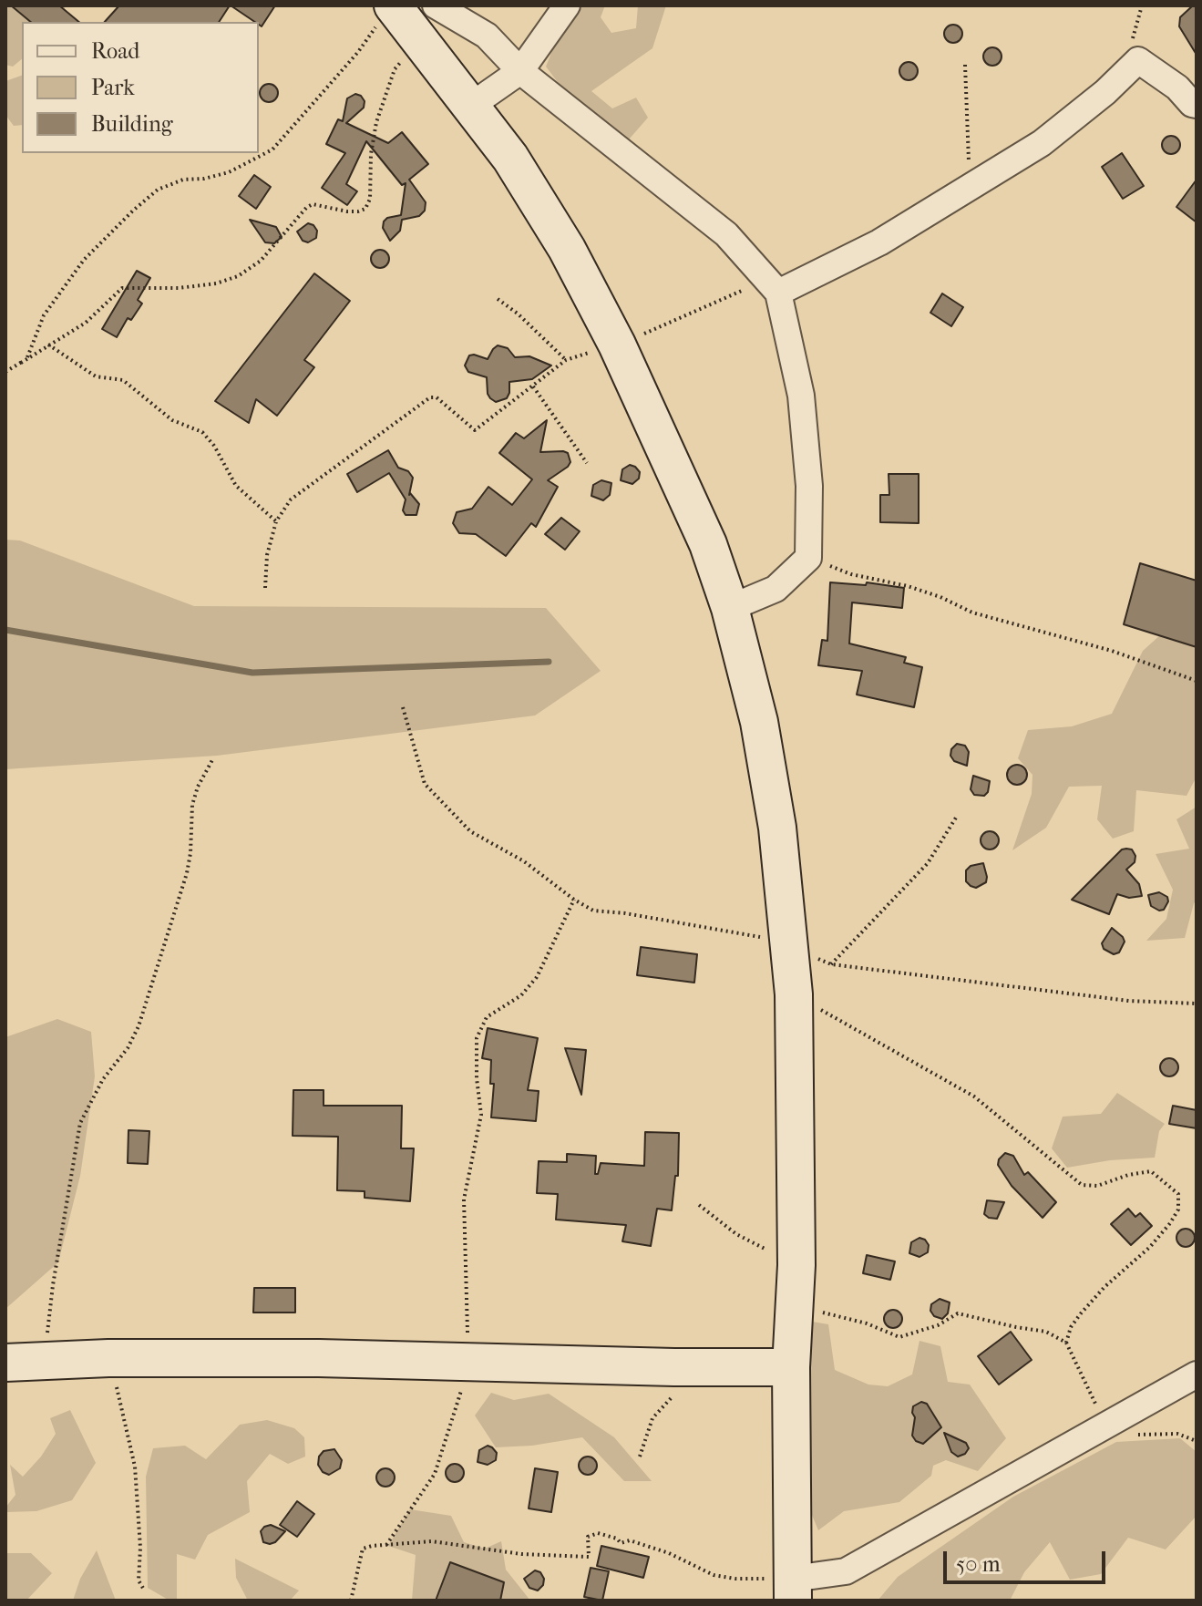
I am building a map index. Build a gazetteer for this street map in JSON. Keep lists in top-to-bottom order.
{
  "legend": ["Road", "Park", "Building"],
  "scale_bar": "50 m"
}
